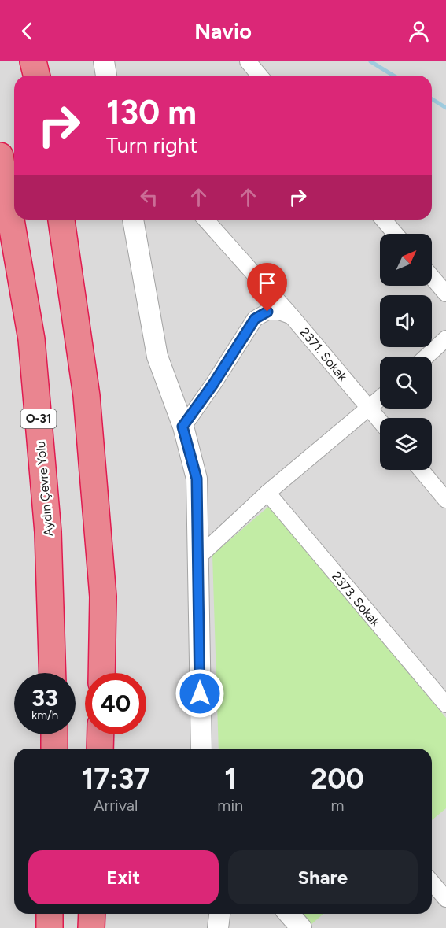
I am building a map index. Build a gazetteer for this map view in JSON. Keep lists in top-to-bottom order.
{
  "streets": {
    "highway": ["O-31", "Aydın Çevre Yolu"],
    "street": ["2371. Sokak", "2373. Sokak"]
  },
  "north": "top right",
  "page": {
    "header": "Navio",
    "turn": ["130 m", "Turn right"],
    "speed": "33 km/h",
    "limit": "40",
    "eta": [
      "17:37",
      "Arrival",
      "1",
      "min",
      "200",
      "m"
    ],
    "buttons": ["Exit", "Share"]
  }
}
